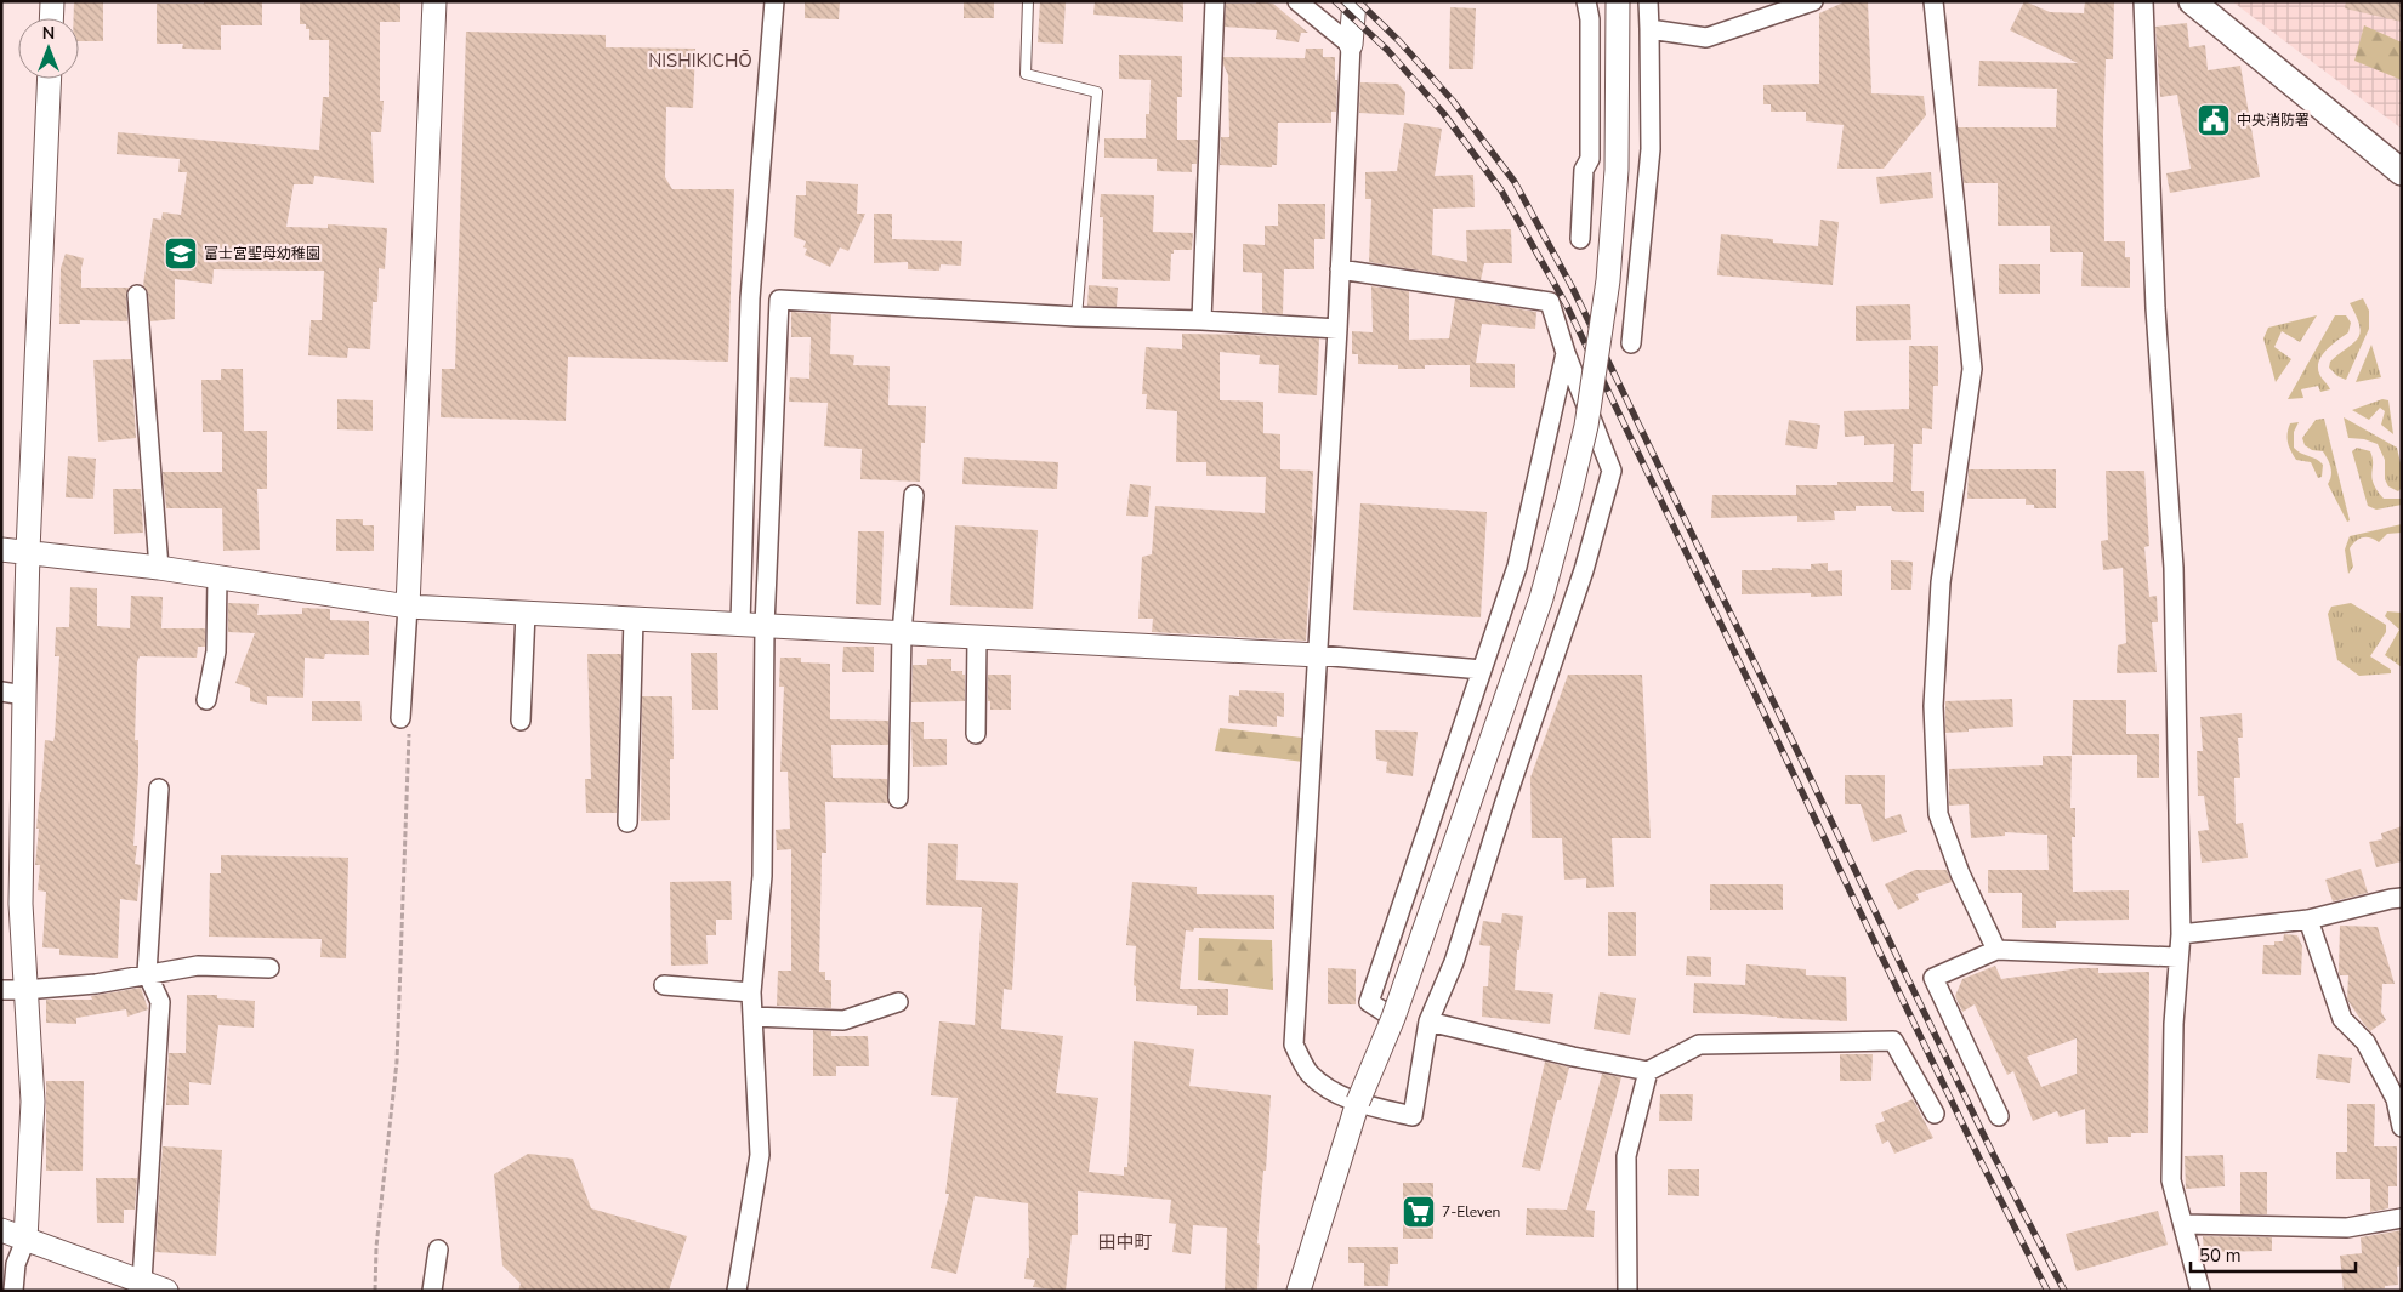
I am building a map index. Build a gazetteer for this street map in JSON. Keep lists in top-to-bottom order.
{
  "districts": ["NISHIKICHŌ", "田中町"],
  "places": {
    "public building": ["中央消防署"],
    "school or university": ["富士宮聖母幼稚園"],
    "supermarket": ["7-Eleven"]
  },
  "scale_bar": "50 m",
  "north": "top"
}
